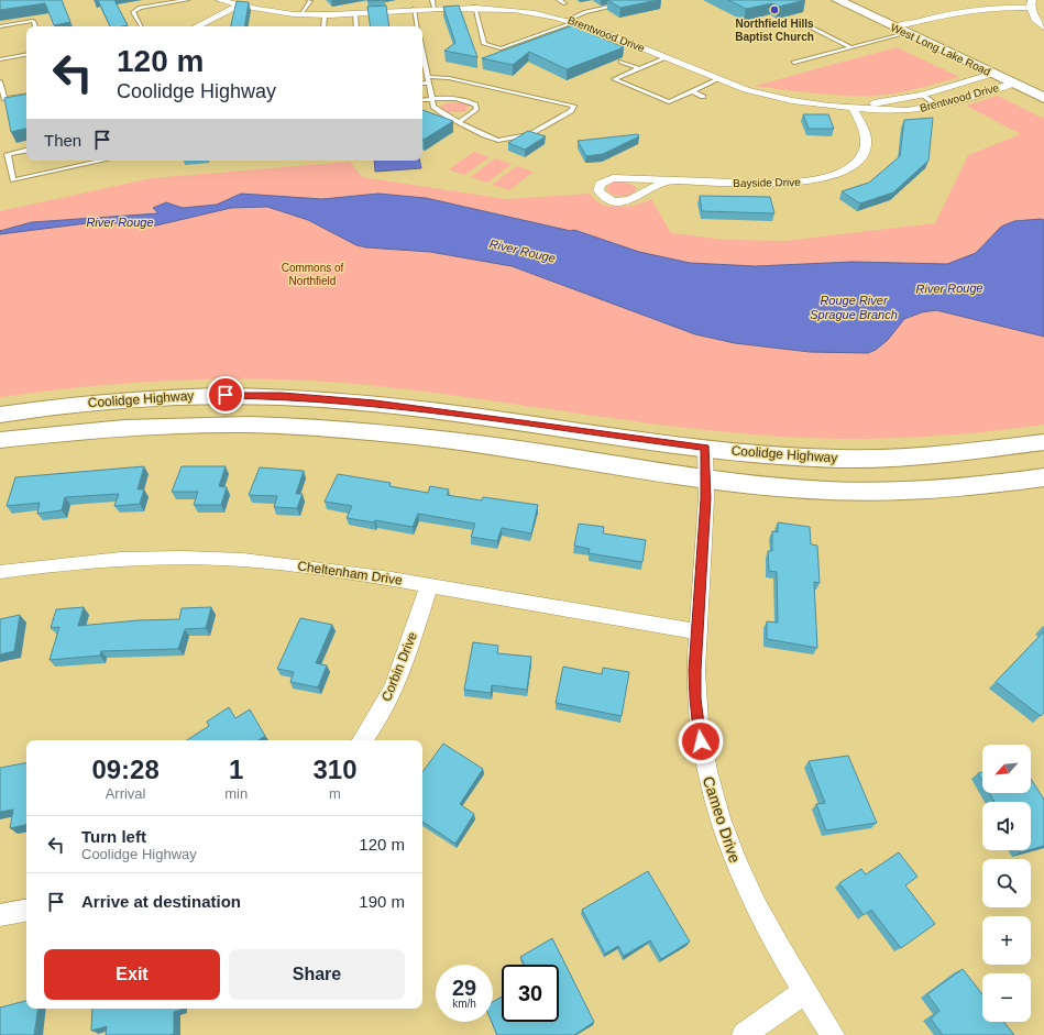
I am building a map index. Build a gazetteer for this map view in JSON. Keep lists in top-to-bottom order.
{
  "streets": {
    "main road": ["West Long Lake Road", "Coolidge Highway"],
    "street": [
      "Brentwood Drive",
      "Bayside Drive",
      "Cheltenham Drive",
      "Corbin Drive",
      "Cameo Drive"
    ]
  },
  "crossings": [
    ["Brentwood Drive", "West Long Lake Road"],
    ["Brentwood Drive", "Bayside Drive"],
    ["Coolidge Highway", "Cameo Drive"],
    ["Cheltenham Drive", "Corbin Drive"],
    ["Cheltenham Drive", "Cameo Drive"]
  ],
  "water": ["River Rouge", "Rouge River Sprague Branch"],
  "parks": ["Commons of Northfield"],
  "places": ["Northfield Hills Baptist Church"],
  "north": "bottom left",
  "page": {
    "turn": ["120 m", "Coolidge Highway"],
    "then": "Then",
    "eta": [
      "09:28",
      "Arrival",
      "1",
      "min",
      "310",
      "m"
    ],
    "map_buttons": ["+", "−"],
    "list": [
      {
        "name": "Turn left",
        "note": "Coolidge Highway",
        "value": "120 m"
      },
      {
        "name": "Arrive at destination",
        "value": "190 m"
      }
    ],
    "buttons": ["Exit", "Share"],
    "speed": "29 km/h",
    "limit": "30"
  }
}
